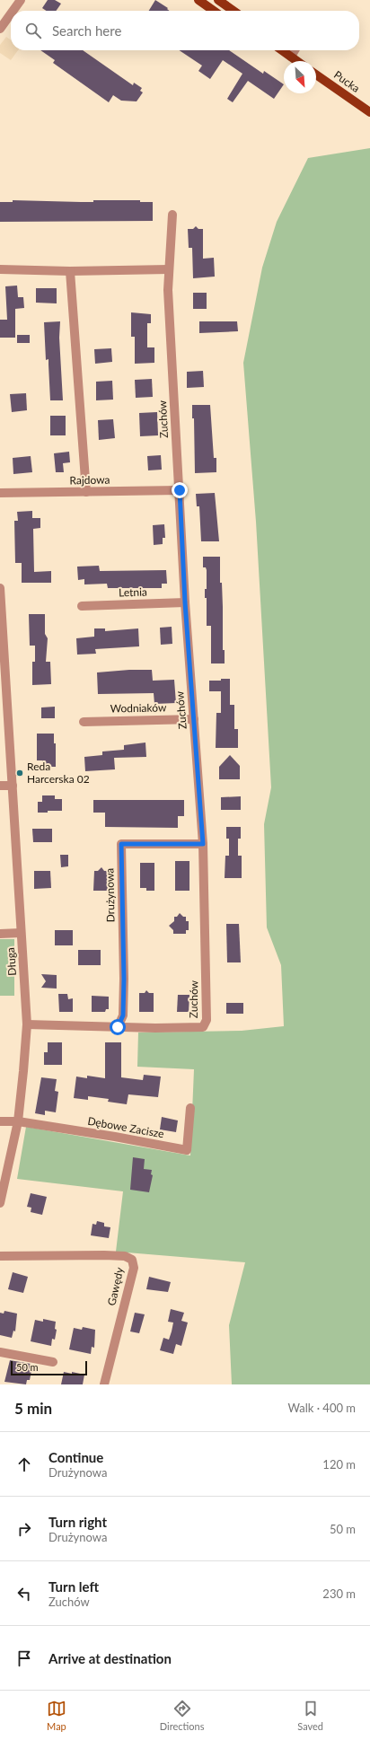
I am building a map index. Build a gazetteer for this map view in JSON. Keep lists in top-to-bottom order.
{
  "streets": {
    "main road": ["Pucka"],
    "street": [
      "Zuchów",
      "Rajdowa",
      "Letnia",
      "Wodniaków",
      "Drużynowa",
      "Długa",
      "Dębowe Zacisze",
      "Gawędy"
    ]
  },
  "crossings": [
    ["Zuchów", "Rajdowa"],
    ["Zuchów", "Letnia"],
    ["Zuchów", "Wodniaków"],
    ["Zuchów", "Drużynowa"],
    ["Zuchów", "Długa"],
    ["Długa", "Dębowe Zacisze"]
  ],
  "places": ["Reda Harcerska 02"],
  "scale_bar": "50 m",
  "north": "bottom right",
  "page": {
    "search": "Search here",
    "scale": "50 m",
    "heading": ["5 min", "Walk · 400 m"],
    "list": [
      ["Continue", "Drużynowa", "120 m"],
      ["Turn right", "Drużynowa", "50 m"],
      ["Turn left", "Zuchów", "230 m"],
      "Arrive at destination"
    ],
    "nav": ["Map", "Directions", "Saved"]
  }
}
